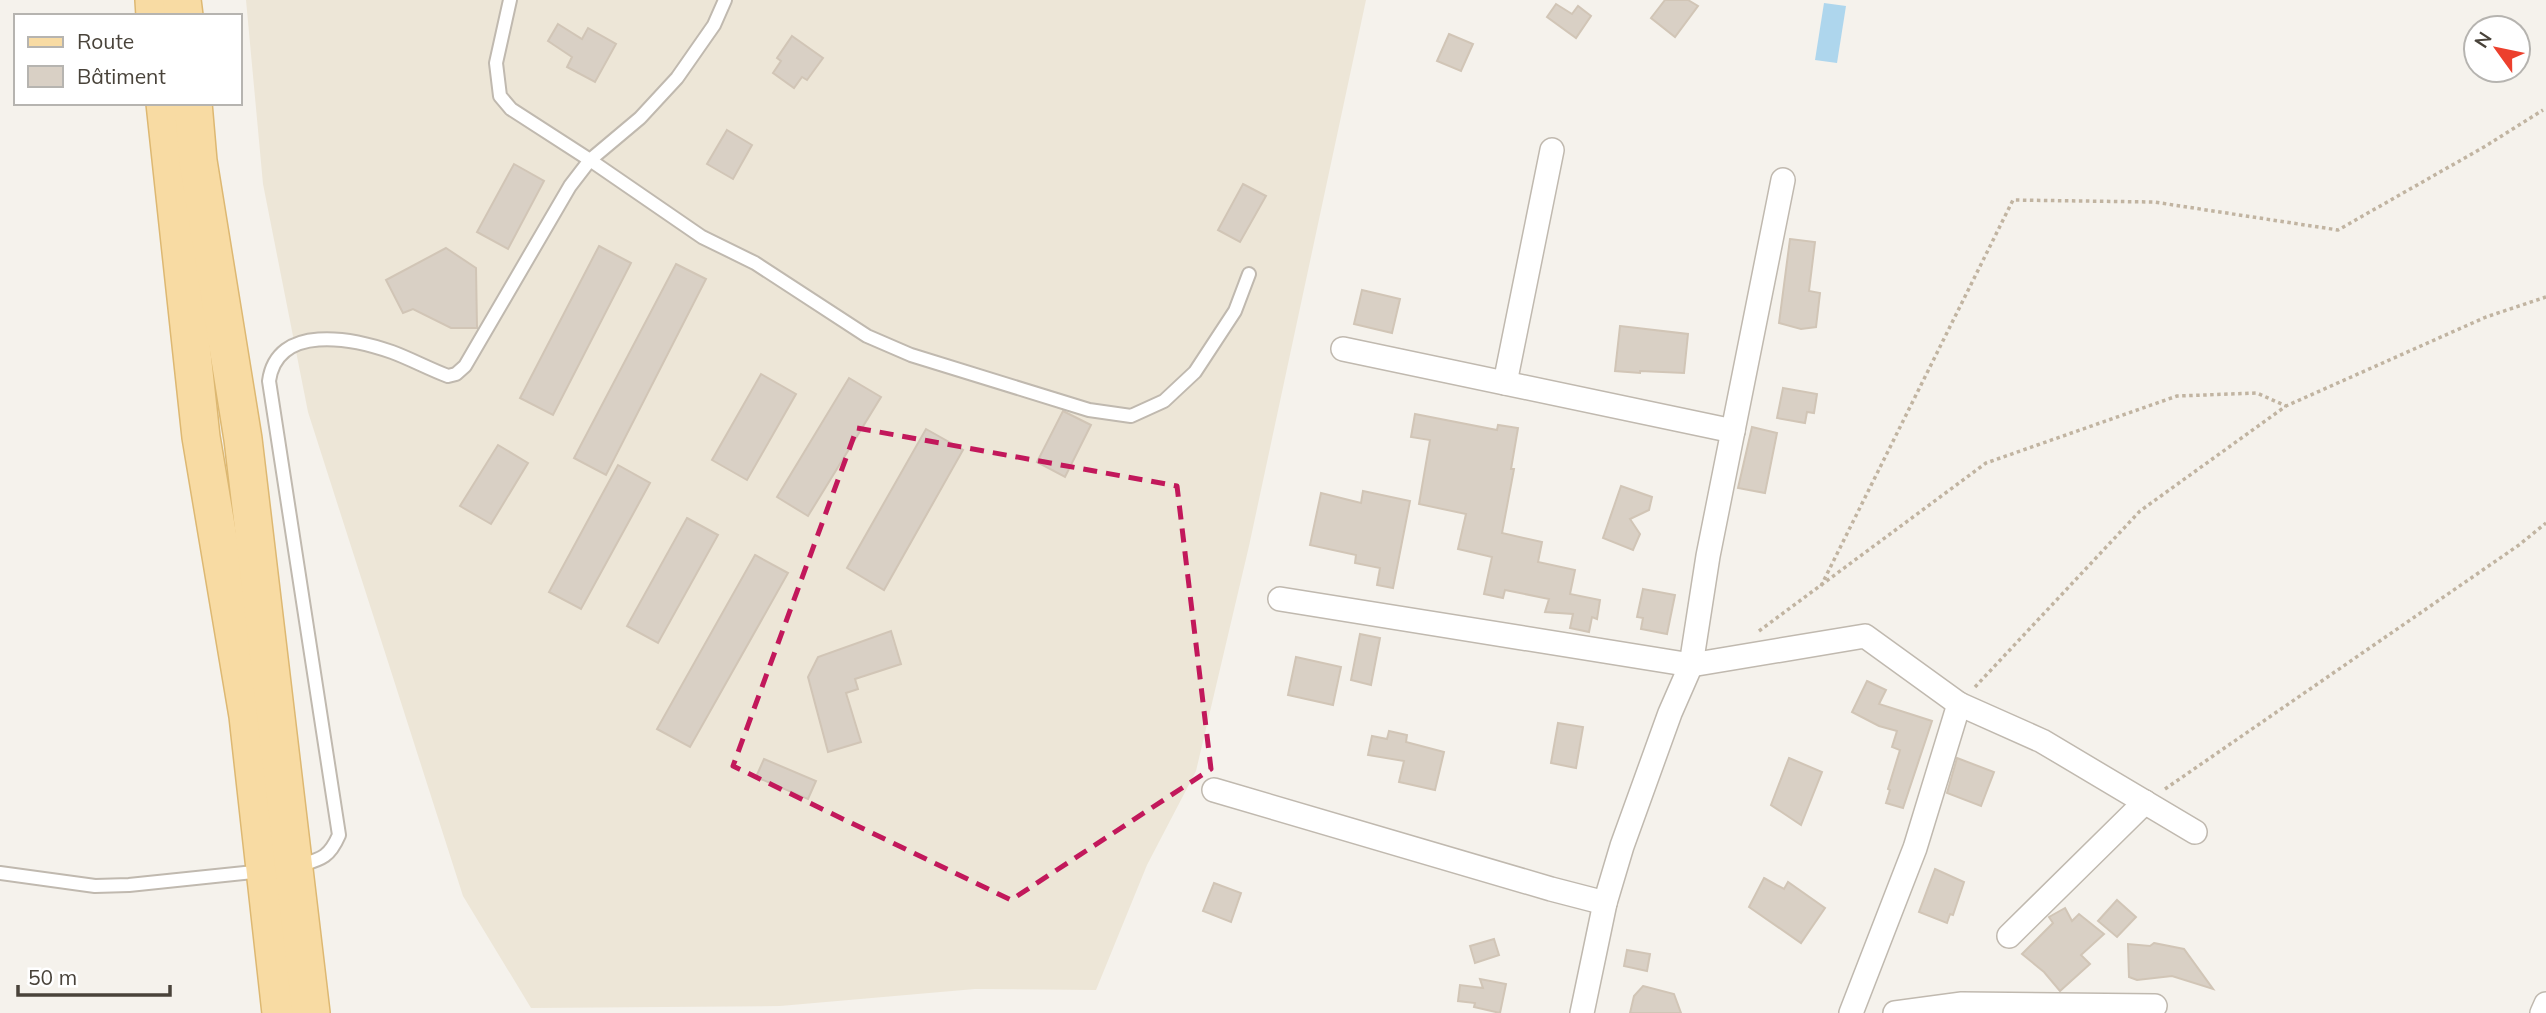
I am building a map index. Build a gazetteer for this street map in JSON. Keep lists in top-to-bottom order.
{
  "legend": ["Route", "Bâtiment"],
  "scale_bar": "50 m",
  "north": "top left"
}
